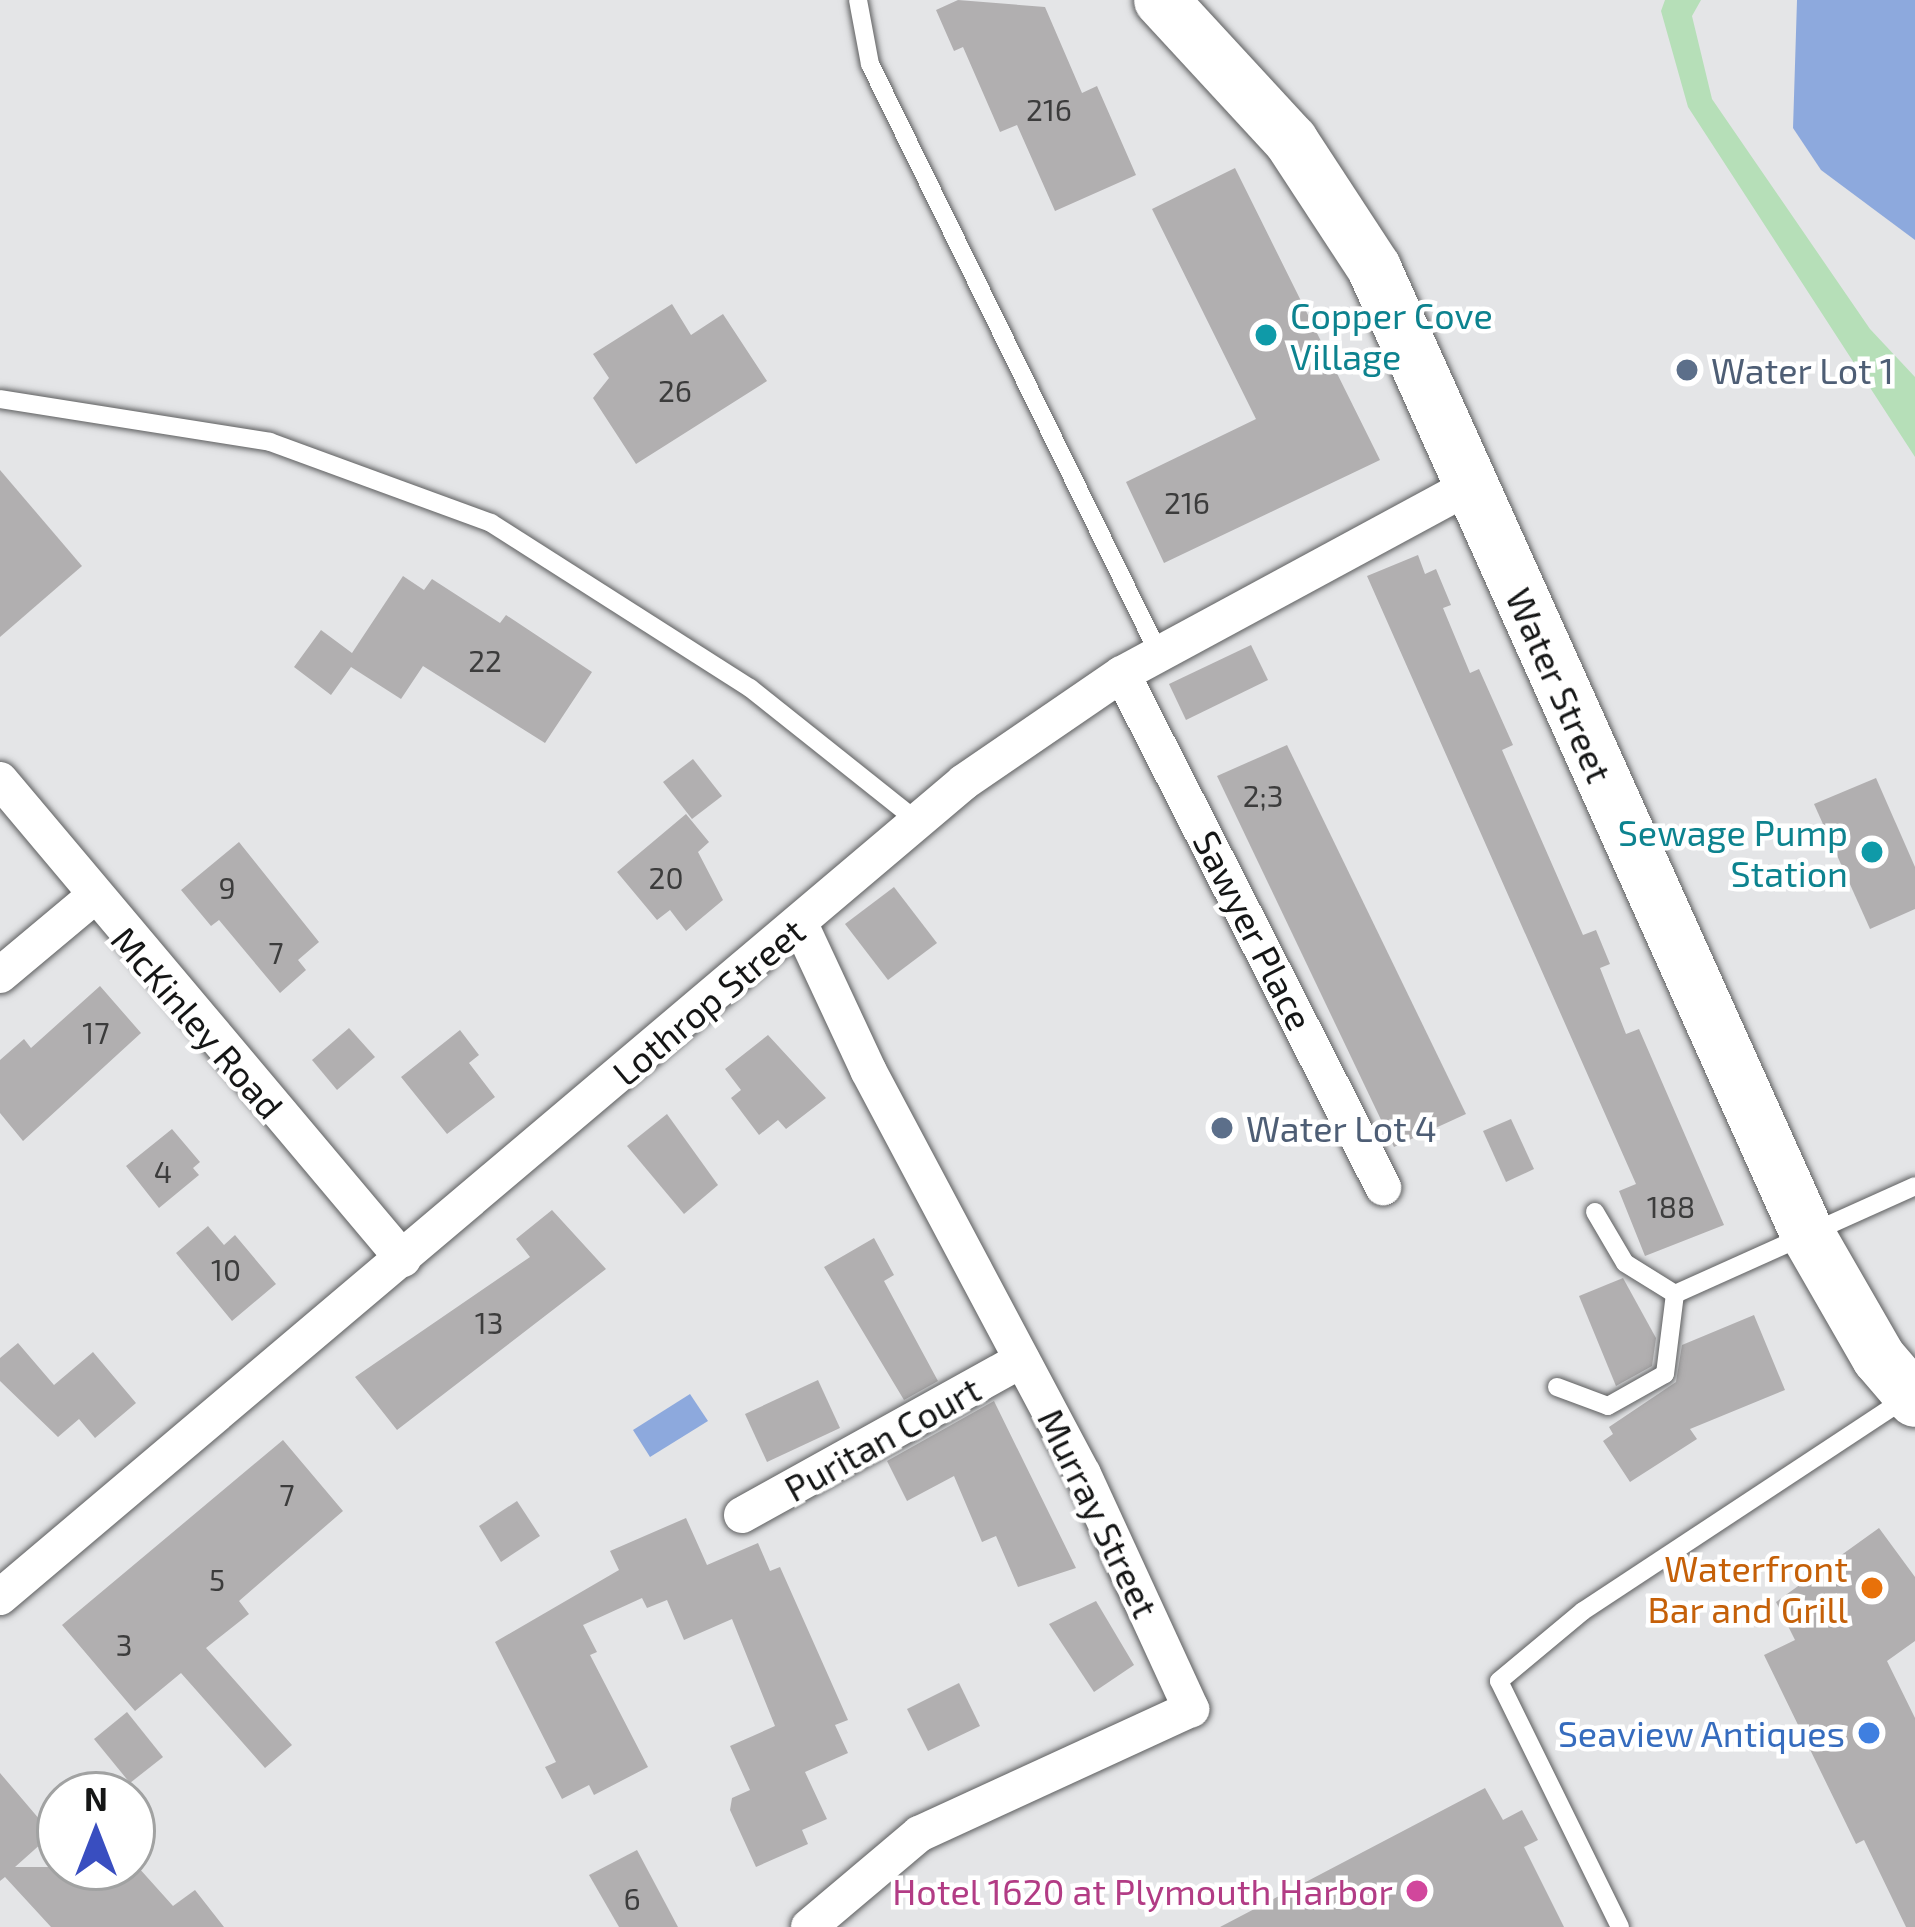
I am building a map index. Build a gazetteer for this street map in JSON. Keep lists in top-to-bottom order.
{
  "streets": {
    "main road": ["Water Street"],
    "street": [
      "Sawyer Place",
      "Lothrop Street",
      "McKinley Road",
      "Puritan Court",
      "Murray Street"
    ]
  },
  "crossings": [
    ["Water Street", "Lothrop Street"],
    ["Sawyer Place", "Lothrop Street"],
    ["Lothrop Street", "McKinley Road"],
    ["Lothrop Street", "Murray Street"],
    ["Puritan Court", "Murray Street"]
  ],
  "places": [
    "Copper Cove Village",
    "Water Lot 1",
    "Sewage Pump Station",
    "Water Lot 4",
    "Waterfront Bar and Grill",
    "Seaview Antiques",
    "Hotel 1620 at Plymouth Harbor"
  ],
  "house_numbers": [
    "216",
    "26",
    "216",
    "22",
    "2;3",
    "20",
    "9",
    "7",
    "17",
    "4",
    "188",
    "10",
    "13",
    "7",
    "5",
    "3",
    "6"
  ],
  "north": "top"
}
